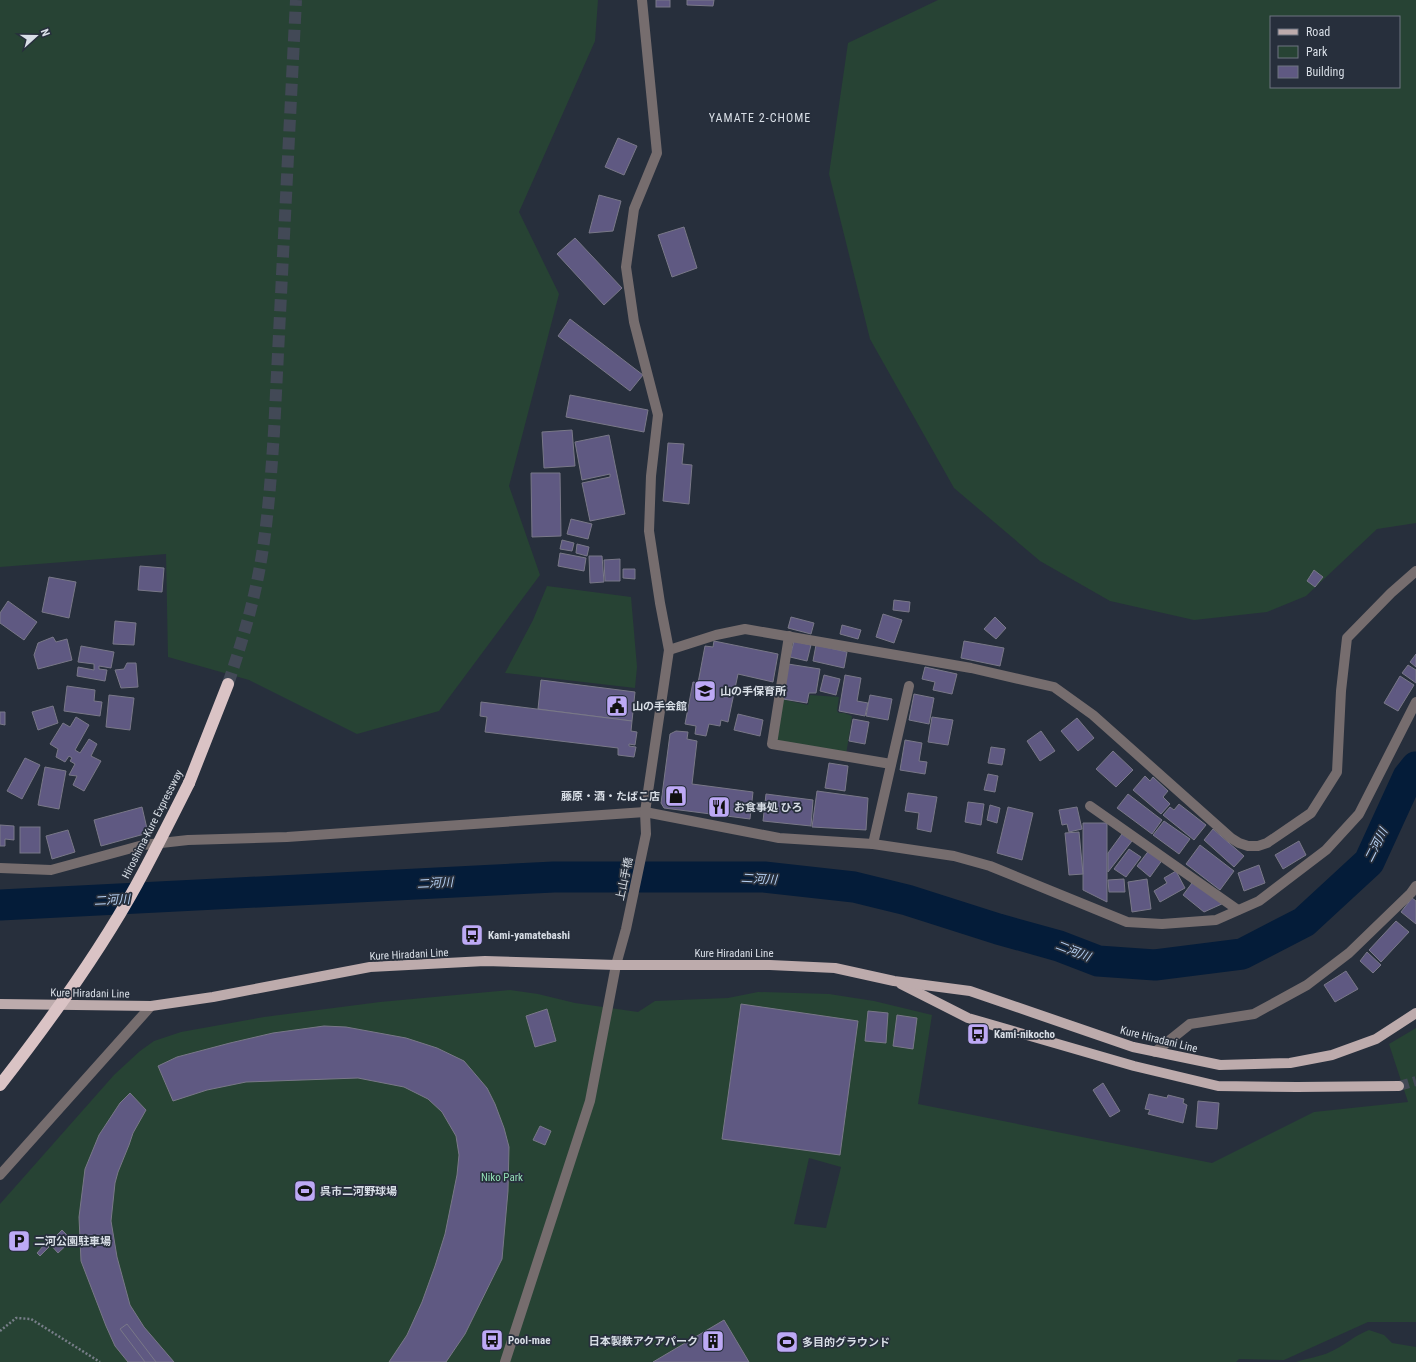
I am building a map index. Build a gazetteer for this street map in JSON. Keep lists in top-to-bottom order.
{
  "streets": {
    "highway": ["Hiroshima-Kure Expressway"],
    "main road": ["Kure Hiradani Line"],
    "street": ["上山手橋"]
  },
  "crossings": [
    ["上山手橋", "Kure Hiradani Line"]
  ],
  "districts": ["YAMATE 2-CHOME"],
  "water": ["二河川"],
  "parks": ["Niko Park"],
  "places": {
    "school or university": ["山の手保育所"],
    "public building": ["山の手会館"],
    "shop": ["藤原・酒・たばこ店"],
    "restaurant": ["お食事処 ひろ"],
    "bus stop": ["Kami-yamatebashi", "Kami-nikocho", "Pool-mae"],
    "sports": ["呉市二河野球場", "多目的グラウンド"],
    "parking": ["二河公園駐車場"],
    "building": ["日本製鉄アクアパーク"]
  },
  "legend": ["Road", "Park", "Building"],
  "north": "right"
}
